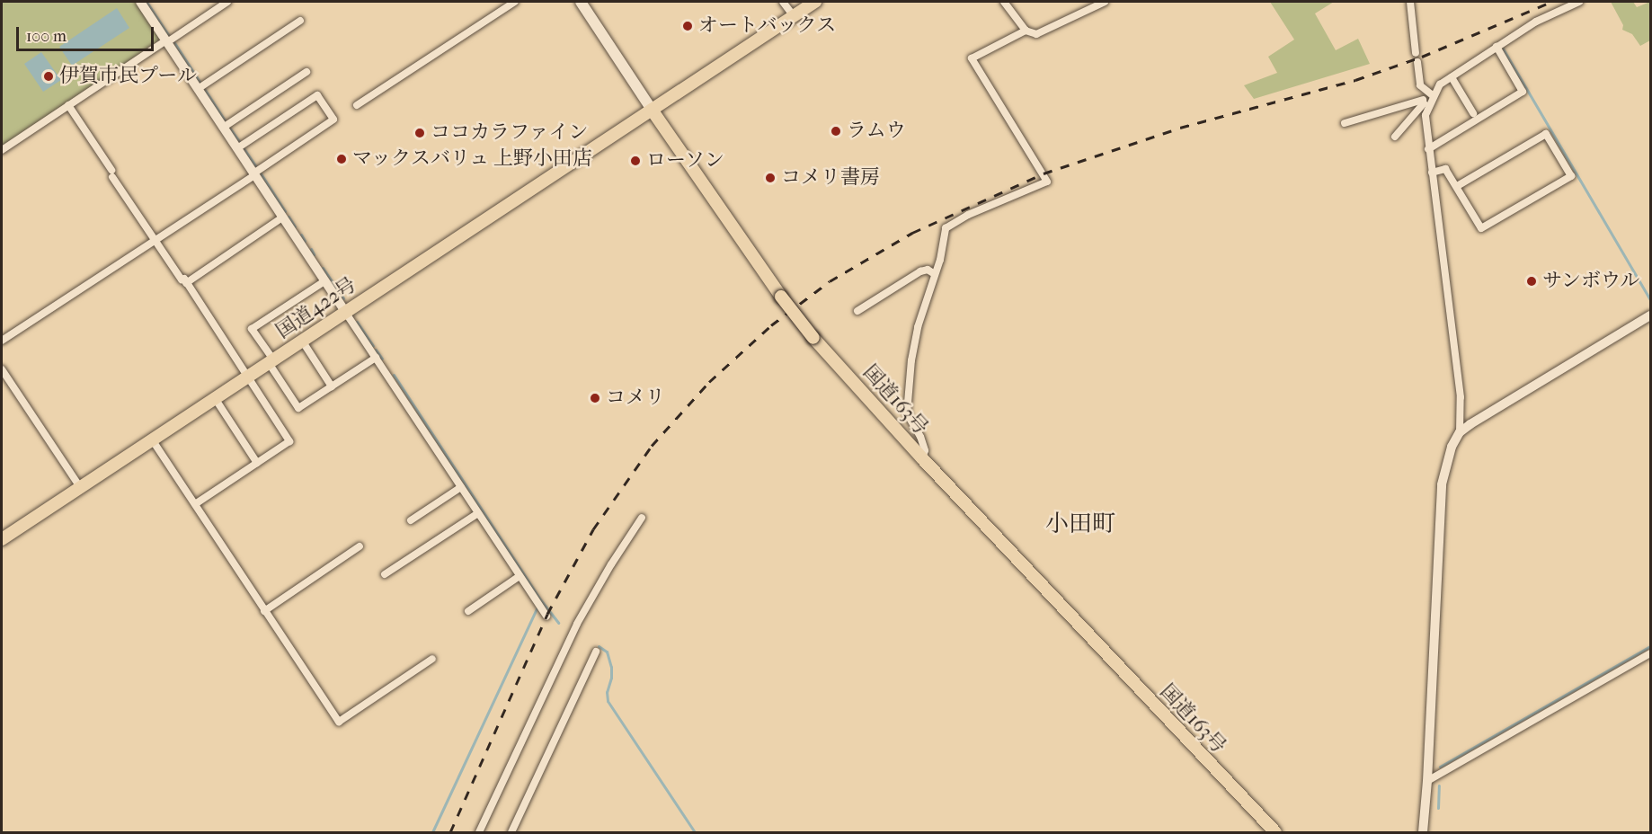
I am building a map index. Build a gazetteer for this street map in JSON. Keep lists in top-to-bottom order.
{
  "streets": {
    "highway": ["国道422号", "国道163号"]
  },
  "crossings": [
    ["国道422号", "国道163号"]
  ],
  "districts": ["小田町"],
  "places": [
    "オートバックス",
    "伊賀市民プール",
    "ラムウ",
    "ココカラファイン",
    "マックスバリュ 上野小田店",
    "ローソン",
    "コメリ書房",
    "サンボウル",
    "コメリ"
  ],
  "scale_bar": "100 m"
}
